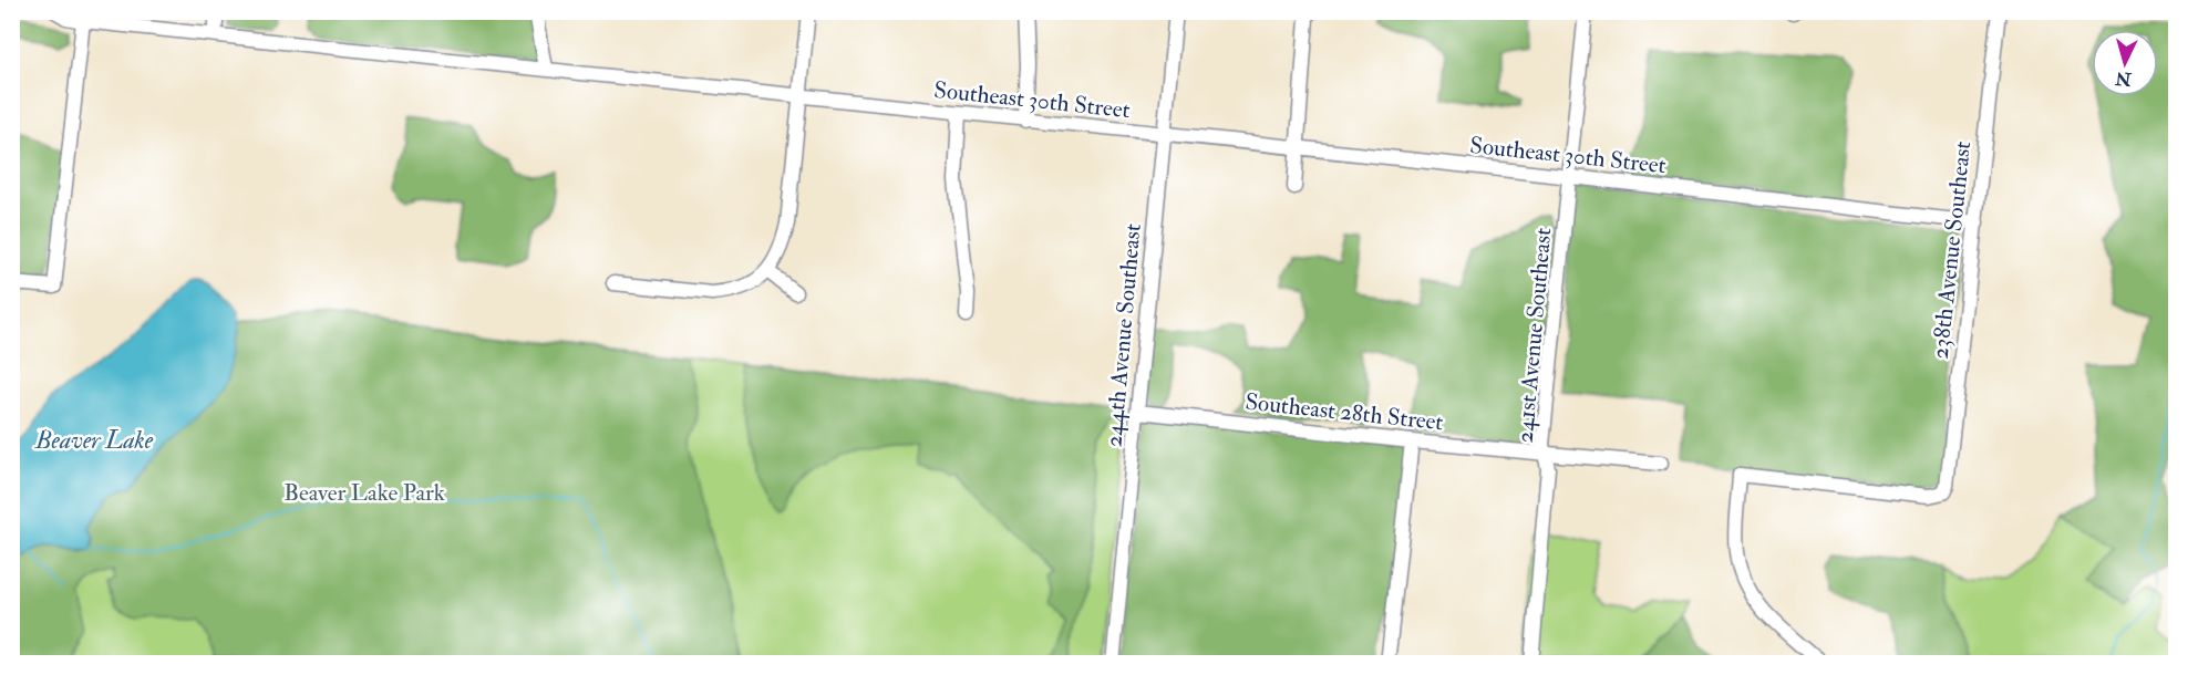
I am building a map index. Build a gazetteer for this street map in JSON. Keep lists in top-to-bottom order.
{
  "streets": {
    "street": [
      "Southeast 30th Street",
      "238th Avenue Southeast",
      "244th Avenue Southeast",
      "241st Avenue Southeast",
      "Southeast 28th Street"
    ]
  },
  "crossings": [
    ["Southeast 30th Street", "238th Avenue Southeast"],
    ["Southeast 30th Street", "244th Avenue Southeast"],
    ["Southeast 30th Street", "241st Avenue Southeast"],
    ["244th Avenue Southeast", "Southeast 28th Street"],
    ["241st Avenue Southeast", "Southeast 28th Street"]
  ],
  "water": ["Beaver Lake"],
  "parks": ["Beaver Lake Park"],
  "north": "bottom"
}
